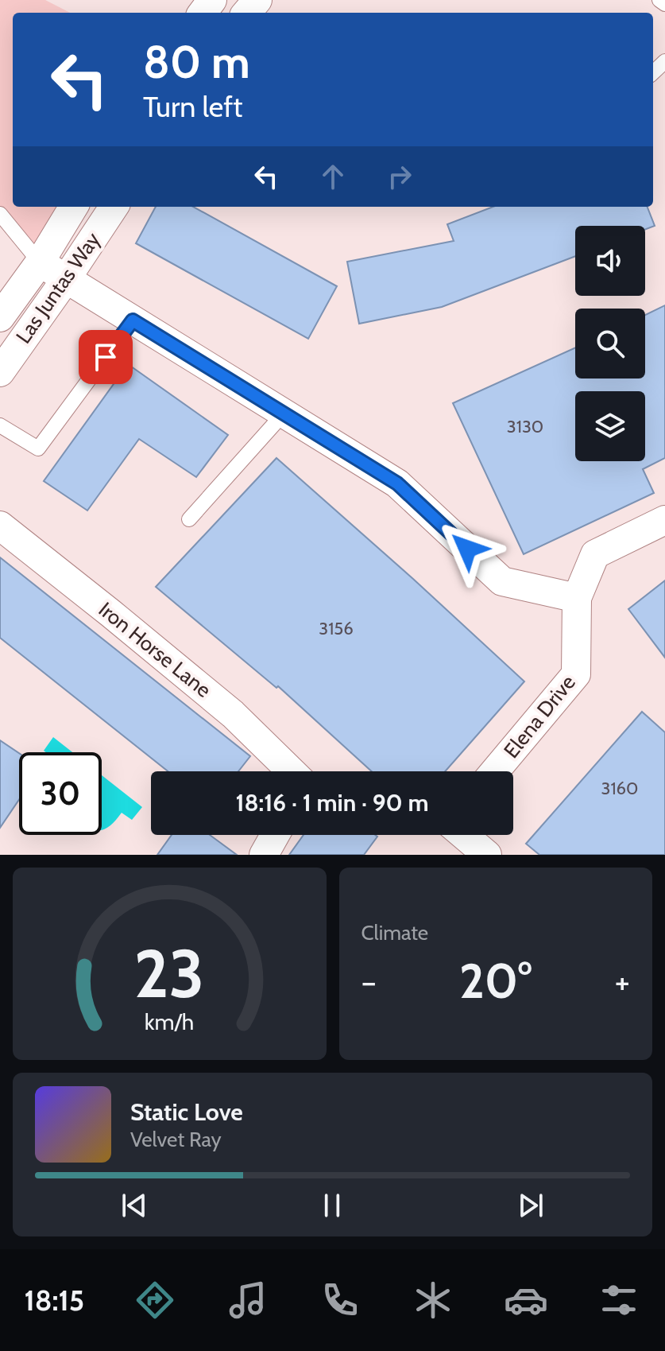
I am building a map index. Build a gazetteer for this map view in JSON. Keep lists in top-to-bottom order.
{
  "streets": {
    "street": ["Las Juntas Way", "Iron Horse Lane", "Elena Drive"]
  },
  "house_numbers": ["3130", "3156", "3160"],
  "page": {
    "turn": ["80 m", "Turn left"],
    "limit": "30",
    "trip": "18:16 · 1 min · 90 m",
    "tile": "Climate",
    "heat": ["−", "20°", "+"],
    "song": ["Static Love", "Velvet Ray"],
    "tabs": "18:15",
    "gauge": ["23", "km/h"]
  }
}
